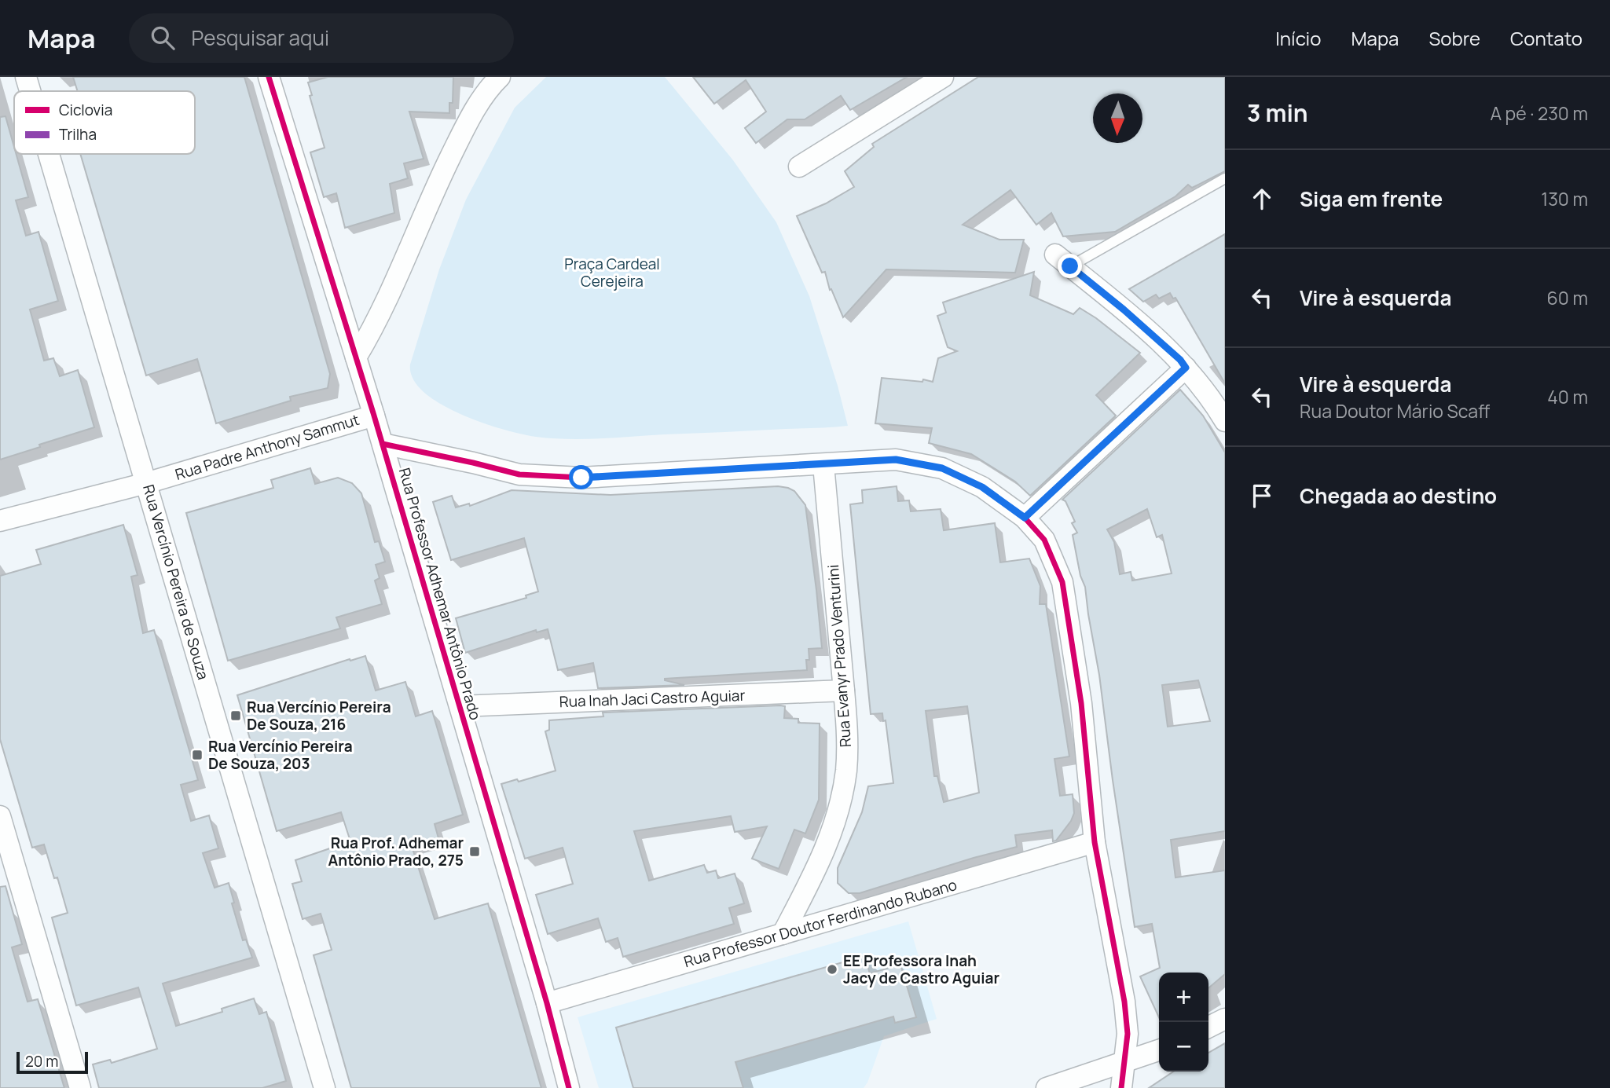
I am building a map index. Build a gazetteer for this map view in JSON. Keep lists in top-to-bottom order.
{
  "streets": {
    "street": [
      "Rua Padre Anthony Sammut",
      "Rua Vercínio Pereira de Souza",
      "Rua Professor Adhemar Antônio Prado",
      "Rua Evanyr Prado Venturini",
      "Rua Inah Jaci Castro Aguiar",
      "Rua Professor Doutor Ferdinando Rubano"
    ]
  },
  "crossings": [
    ["Rua Padre Anthony Sammut", "Rua Vercínio Pereira de Souza"],
    ["Rua Padre Anthony Sammut", "Rua Professor Adhemar Antônio Prado"],
    ["Rua Professor Adhemar Antônio Prado", "Rua Inah Jaci Castro Aguiar"],
    ["Rua Professor Adhemar Antônio Prado", "Rua Professor Doutor Ferdinando Rubano"],
    ["Rua Evanyr Prado Venturini", "Rua Inah Jaci Castro Aguiar"],
    ["Rua Evanyr Prado Venturini", "Rua Professor Doutor Ferdinando Rubano"]
  ],
  "parks": ["Praça Cardeal Cerejeira"],
  "places": {
    "transit": ["Rua Vercínio Pereira De Souza, 216", "Rua Vercínio Pereira De Souza, 203", "Rua Prof. Adhemar Antônio Prado, 275"],
    "other": ["EE Professora Inah Jacy de Castro Aguiar"]
  },
  "legend": ["Ciclovia", "Trilha"],
  "scale_bar": "20 m",
  "north": "bottom",
  "page": {
    "header": "Mapa",
    "search": "Pesquisar aqui",
    "nav": [
      "Início",
      "Mapa",
      "Sobre",
      "Contato"
    ],
    "heading": ["3 min", "A pé · 230 m"],
    "list": [
      ["Siga em frente", "130 m"],
      ["Vire à esquerda", "60 m"],
      ["Vire à esquerda", "Rua Doutor Mário Scaff", "40 m"],
      "Chegada ao destino"
    ],
    "map_buttons": ["+", "−"],
    "scale": "20 m"
  }
}
